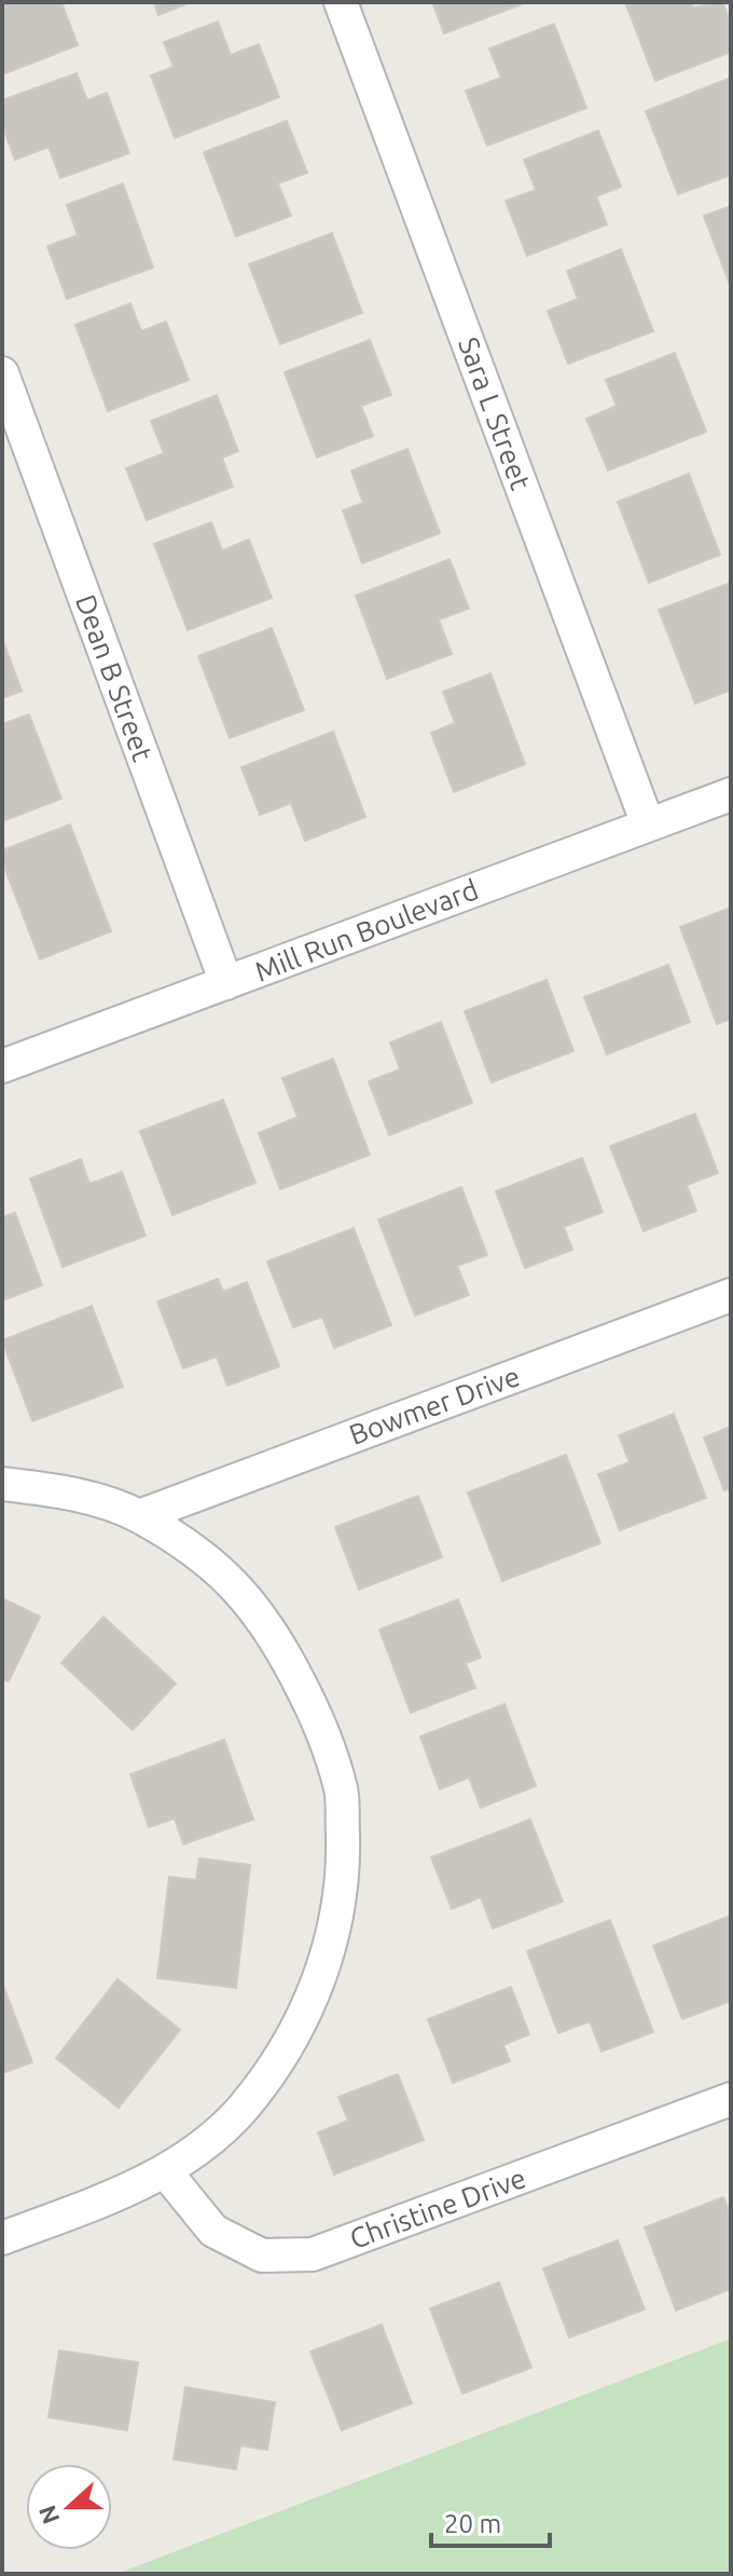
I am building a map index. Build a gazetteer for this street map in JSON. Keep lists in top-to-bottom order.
{
  "streets": {
    "street": [
      "Sara L Street",
      "Dean B Street",
      "Mill Run Boulevard",
      "Bowmer Drive",
      "Christine Drive"
    ]
  },
  "crossings": [
    ["Sara L Street", "Mill Run Boulevard"],
    ["Dean B Street", "Mill Run Boulevard"]
  ],
  "scale_bar": "20 m",
  "north": "left"
}
